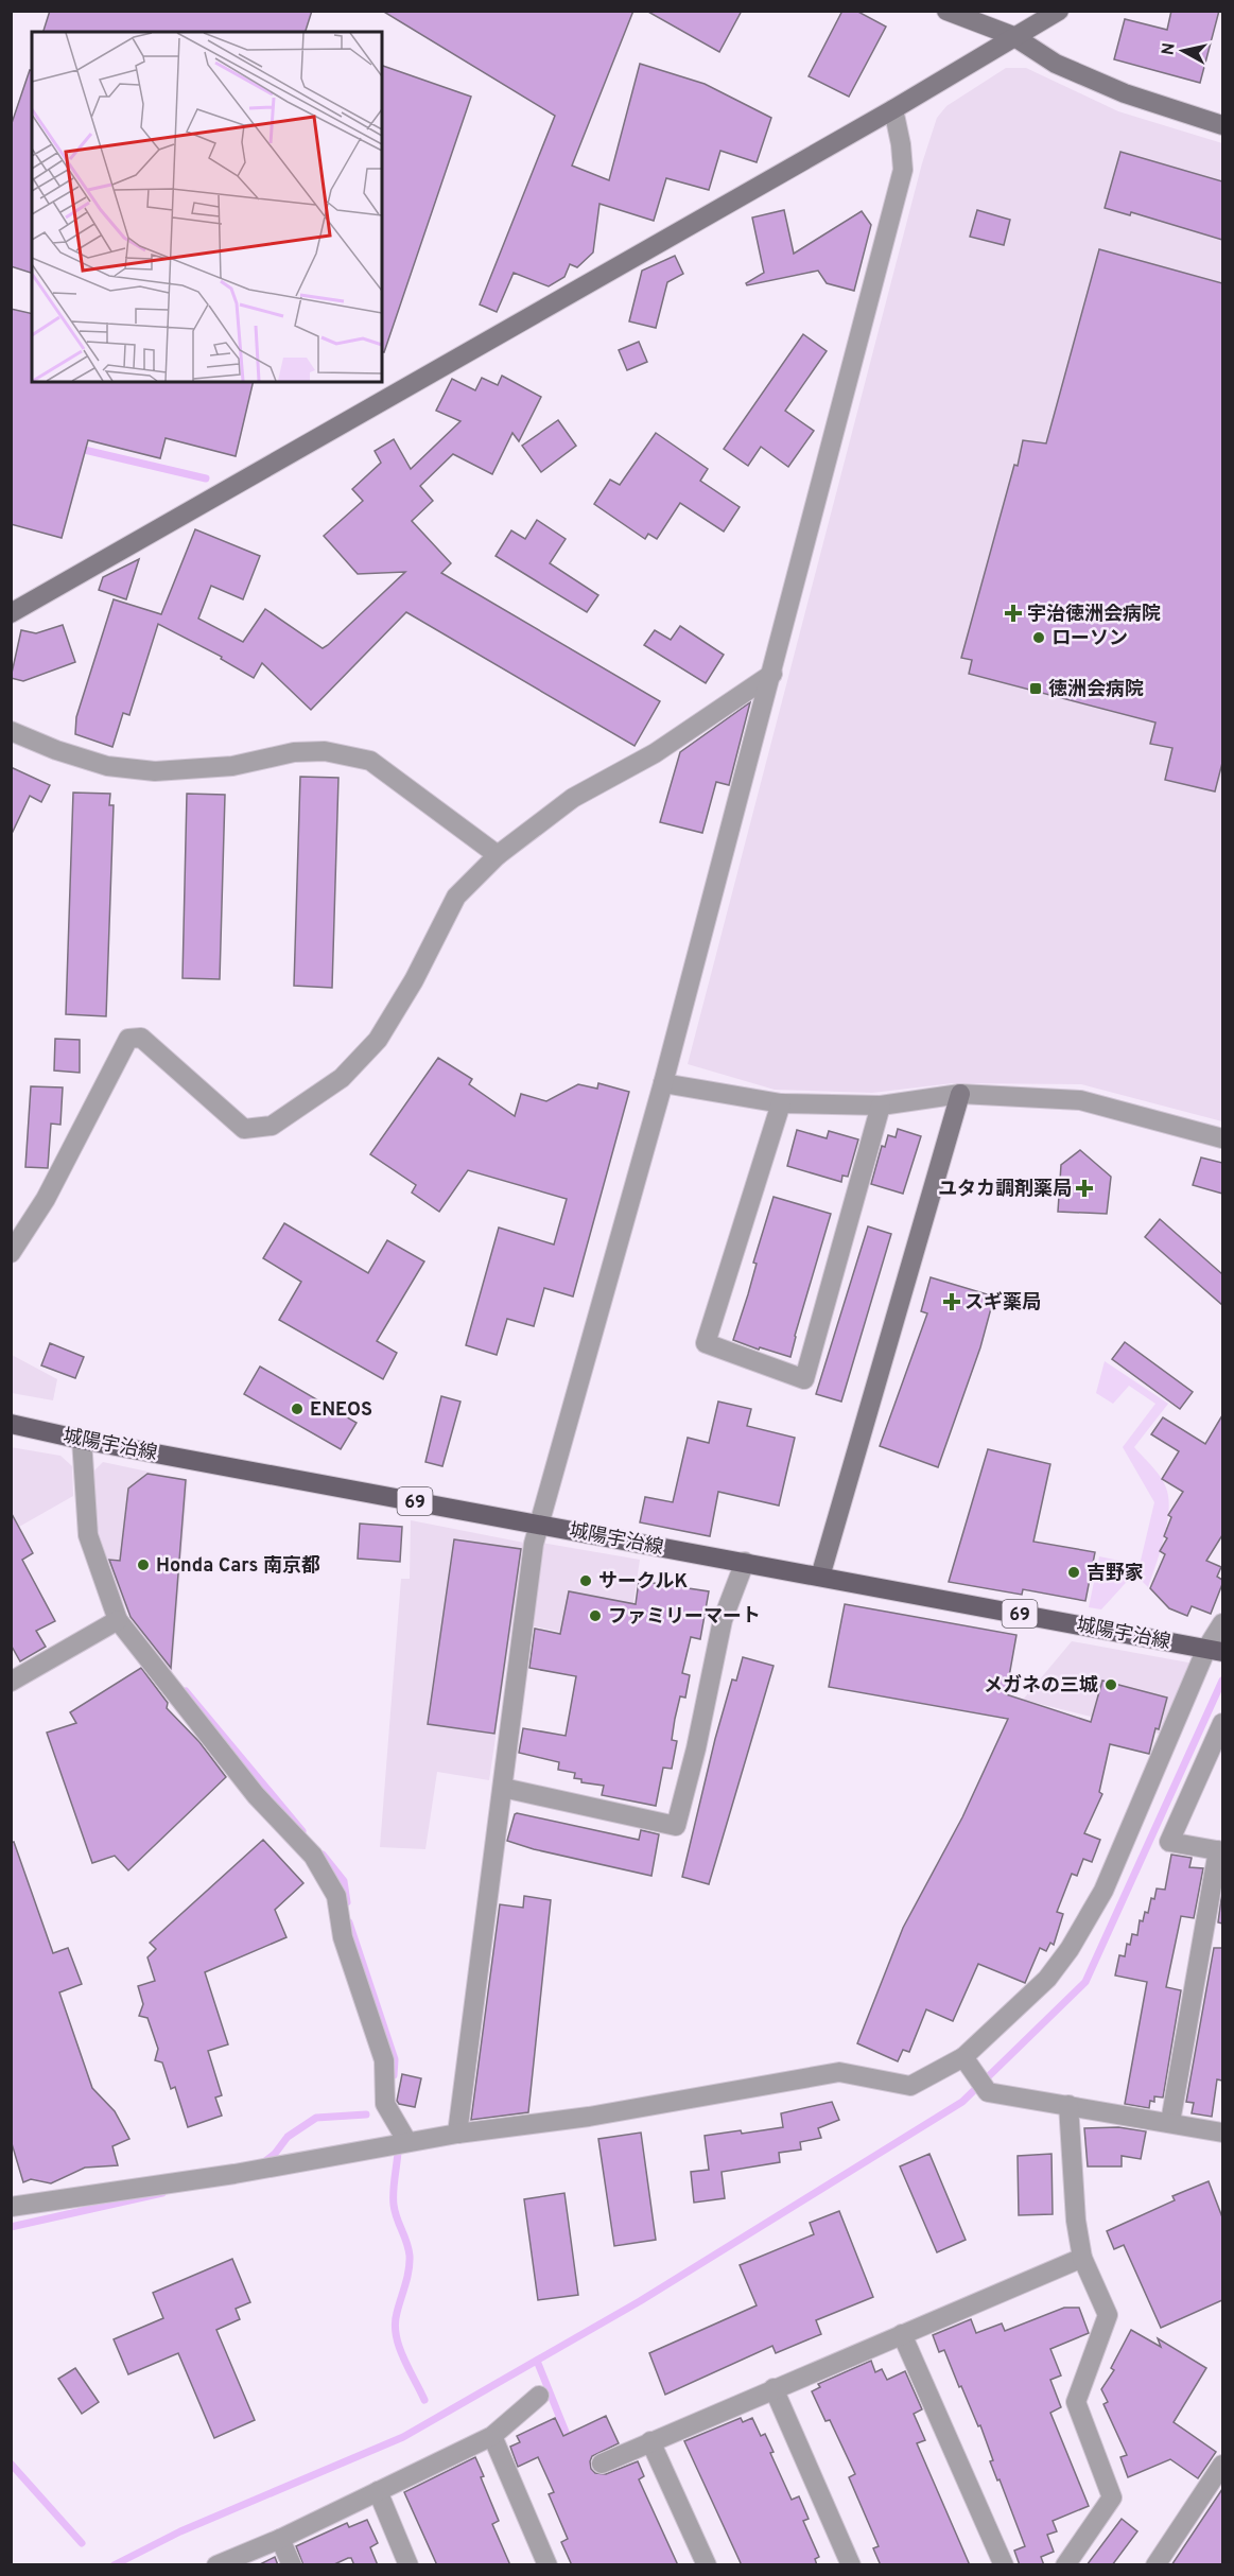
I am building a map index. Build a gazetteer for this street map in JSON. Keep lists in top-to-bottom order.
{
  "streets": {
    "main road": ["城陽宇治線", "69"]
  },
  "places": {
    "health": ["宇治徳洲会病院", "ユタカ調剤薬局", "スギ薬局"],
    "other": [
      "ローソン",
      "ENEOS",
      "Honda Cars 南京都",
      "吉野家",
      "サークルK",
      "ファミリーマート",
      "メガネの三城"
    ],
    "transit": ["徳洲会病院"]
  },
  "north": "left"
}
